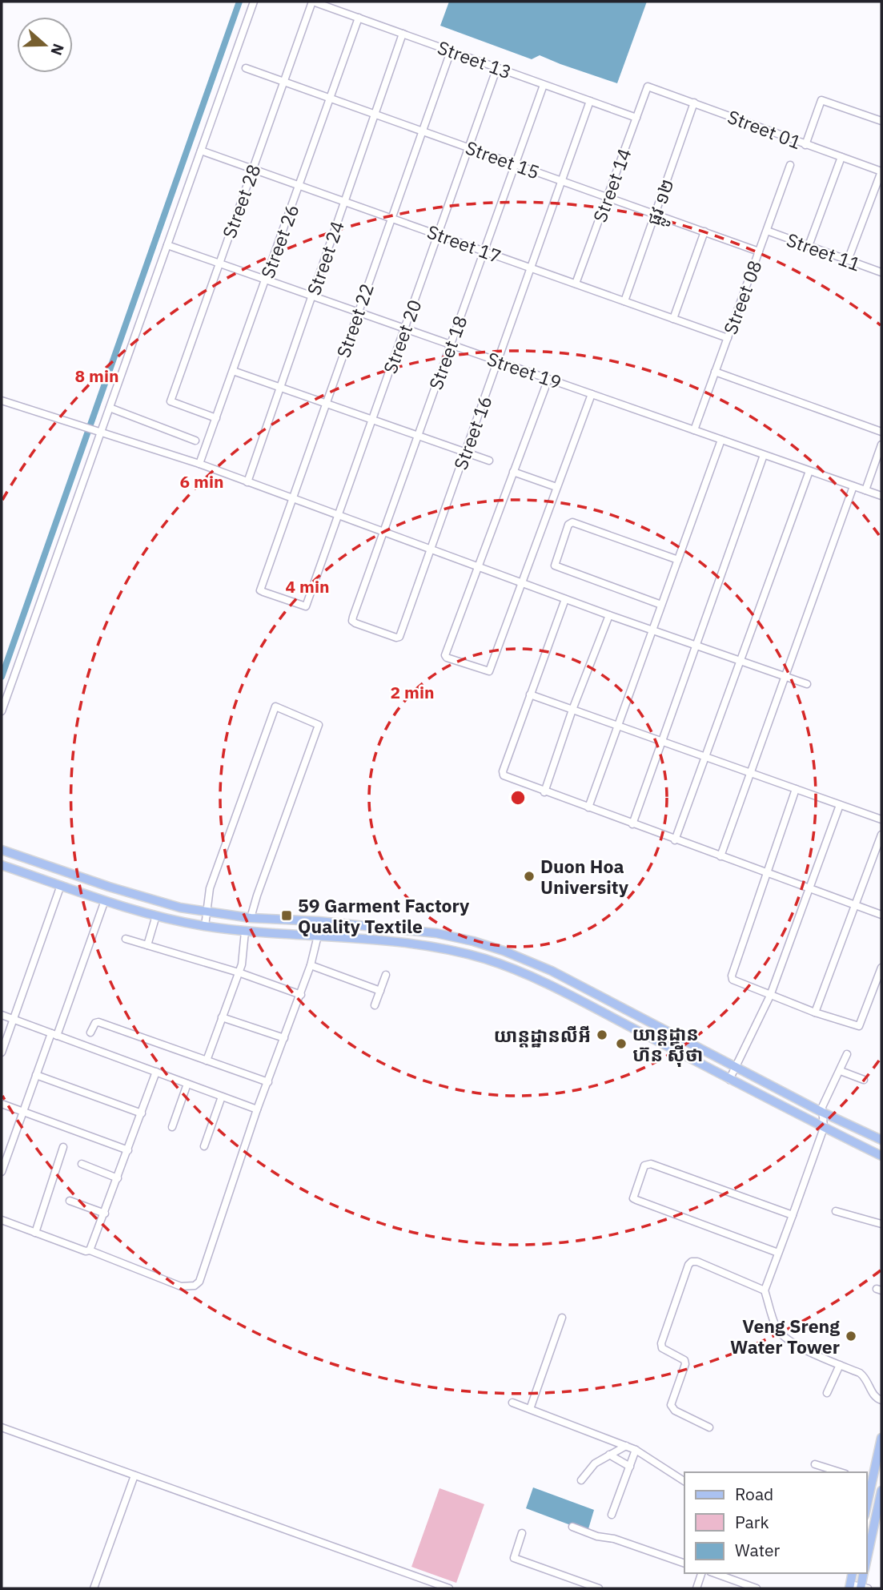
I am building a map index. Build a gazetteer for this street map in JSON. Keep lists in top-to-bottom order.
{
  "streets": {
    "street": [
      "Street 13",
      "Street 01",
      "Street 15",
      "Street 14",
      "Street 28",
      "ផ្លូវ ១២",
      "Street 26",
      "Street 17",
      "Street 11",
      "Street 24",
      "Street 08",
      "Street 22",
      "Street 20",
      "Street 18",
      "Street 19",
      "Street 16"
    ]
  },
  "crossings": [
    ["Street 13", "Street 14"],
    ["Street 13", "Street 28"],
    ["Street 13", "Street 26"],
    ["Street 13", "Street 24"],
    ["Street 13", "Street 22"],
    ["Street 13", "Street 20"],
    ["Street 13", "Street 18"],
    ["Street 13", "Street 16"],
    ["Street 01", "Street 14"],
    ["Street 01", "ផ្លូវ ១២"],
    ["Street 15", "Street 14"],
    ["Street 15", "Street 28"],
    ["Street 15", "ផ្លូវ ១២"],
    ["Street 15", "Street 26"],
    ["Street 15", "Street 24"],
    ["Street 15", "Street 08"],
    ["Street 15", "Street 22"],
    ["Street 15", "Street 20"],
    ["Street 15", "Street 18"],
    ["Street 15", "Street 16"],
    ["Street 14", "Street 17"],
    ["Street 28", "Street 26"],
    ["Street 28", "Street 17"],
    ["Street 28", "Street 19"],
    ["ផ្លូវ ១២", "Street 17"],
    ["Street 26", "Street 17"],
    ["Street 26", "Street 19"],
    ["Street 17", "Street 24"],
    ["Street 17", "Street 08"],
    ["Street 17", "Street 22"],
    ["Street 17", "Street 20"],
    ["Street 17", "Street 18"],
    ["Street 17", "Street 16"],
    ["Street 11", "Street 08"],
    ["Street 24", "Street 19"],
    ["Street 08", "Street 19"],
    ["Street 22", "Street 20"],
    ["Street 22", "Street 19"],
    ["Street 20", "Street 19"],
    ["Street 18", "Street 19"],
    ["Street 18", "Street 16"],
    ["Street 19", "Street 16"]
  ],
  "places": {
    "other": [
      "Duon Hoa University",
      "យាន្ដដ្ឋានលីអី",
      "យាន្ដដ្ឋាន ហ៊ន ស៊ីថា",
      "Veng Sreng Water Tower"
    ],
    "transit": ["59 Garment Factory Quality Textile"]
  },
  "legend": ["Road", "Park", "Water"],
  "north": "right",
  "rings": [
    "8 min",
    "6 min",
    "4 min",
    "2 min"
  ]
}
